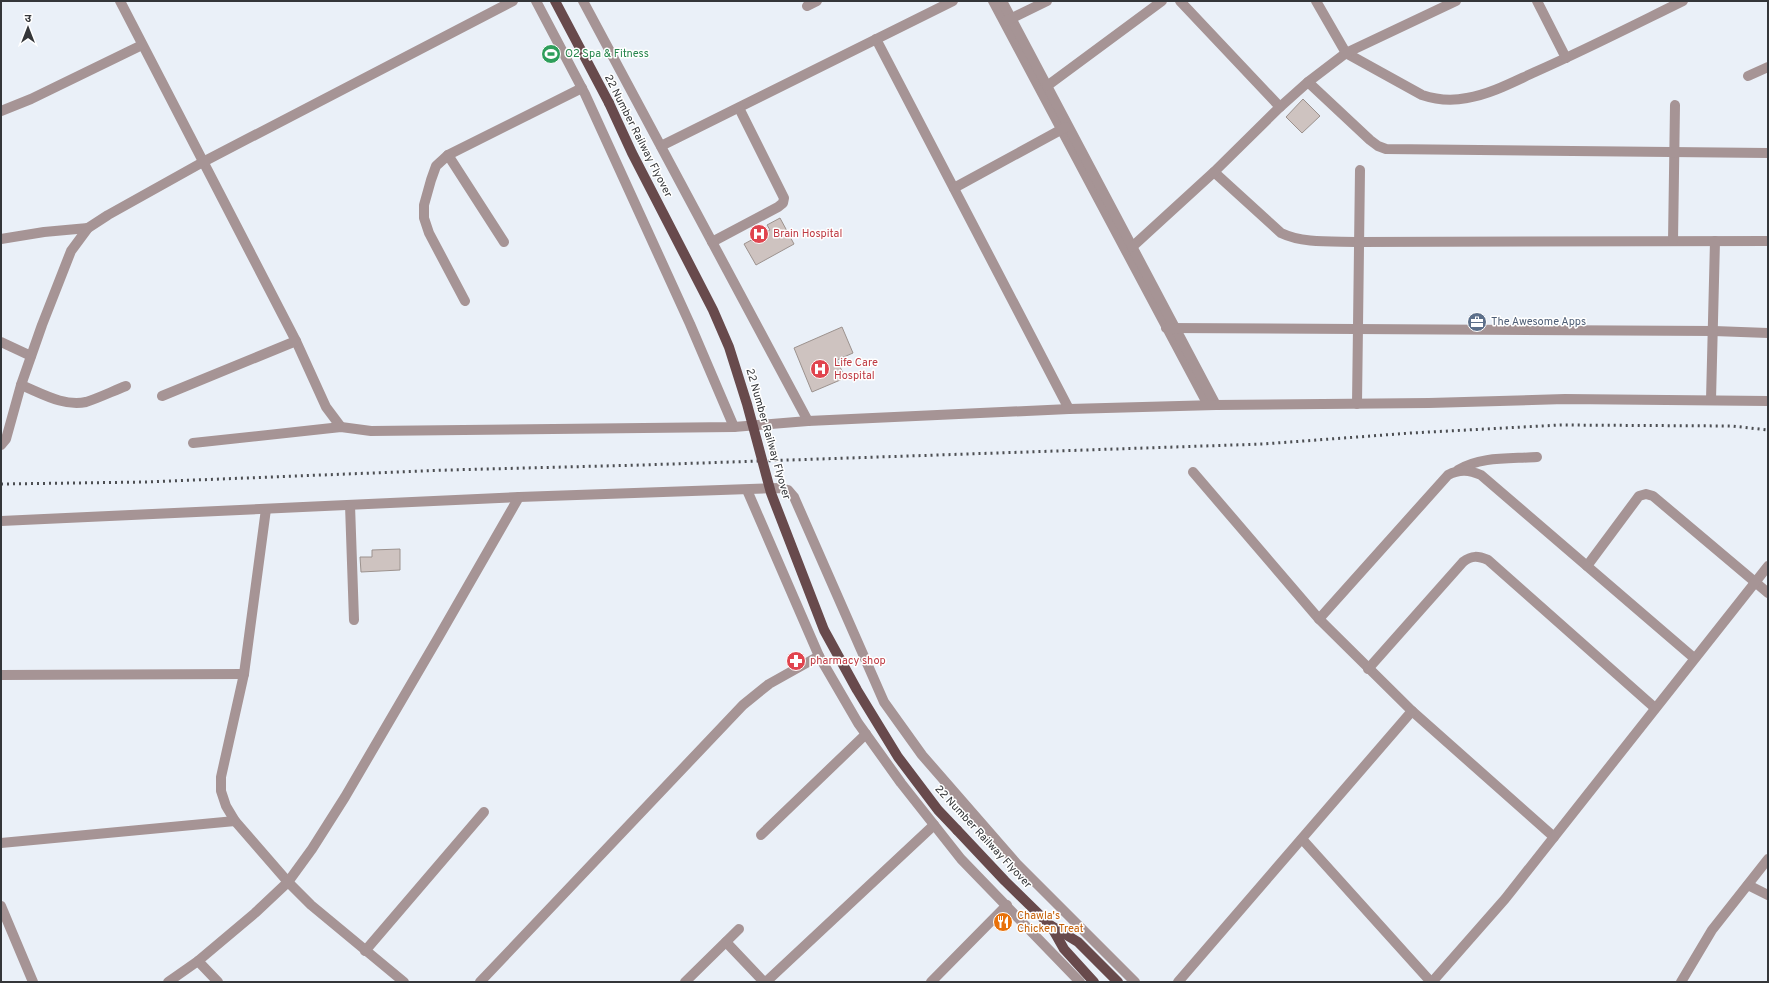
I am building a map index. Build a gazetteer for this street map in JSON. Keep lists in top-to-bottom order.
{
  "streets": {
    "main road": ["22 Number Railway Flyover"]
  },
  "places": {
    "sports": ["O2 Spa & Fitness"],
    "hospital": ["Brain Hospital", "Life Care Hospital"],
    "office": ["The Awesome Apps"],
    "pharmacy": ["pharmacy shop"],
    "restaurant": ["Chawla's Chicken Treat"]
  },
  "north": "top"
}
